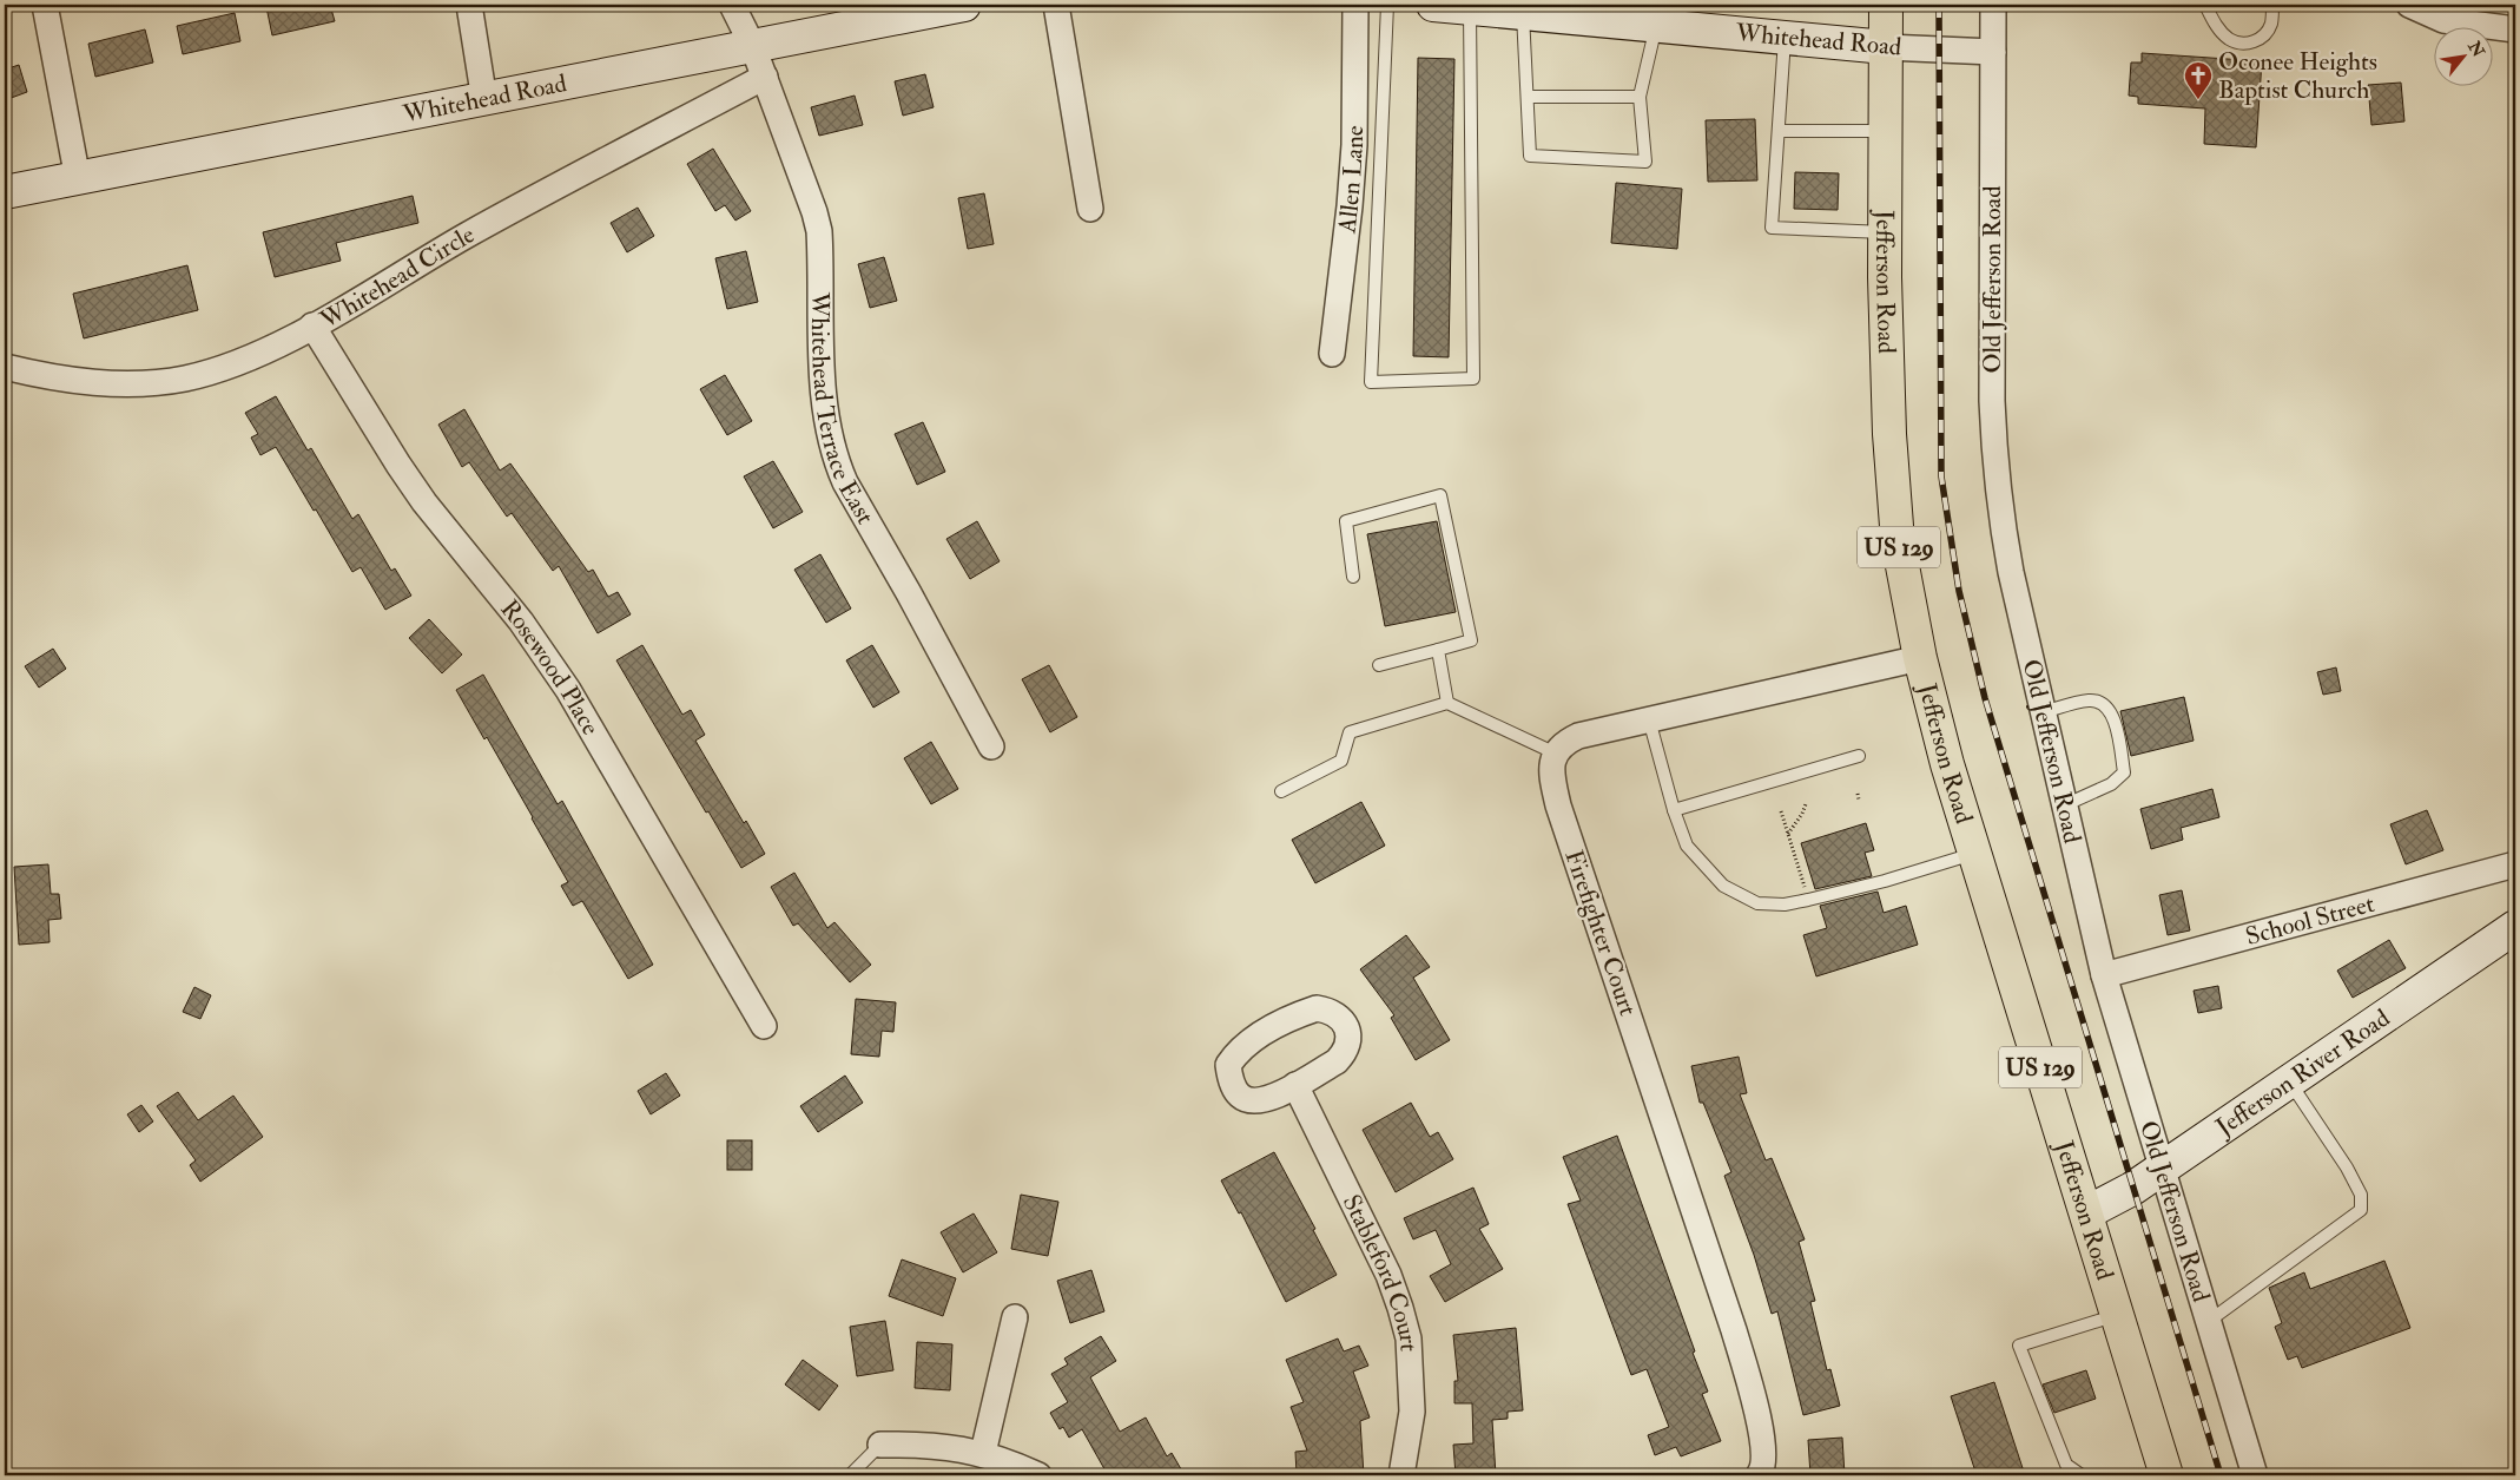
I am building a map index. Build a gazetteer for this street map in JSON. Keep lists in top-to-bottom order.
{
  "streets": {
    "highway": ["Jefferson Road", "US 129"],
    "main road": ["Whitehead Road", "Jefferson River Road"],
    "street": [
      "Allen Lane",
      "Whitehead Circle",
      "Old Jefferson Road",
      "Whitehead Terrace East",
      "Rosewood Place",
      "School Street",
      "Firefighter Court",
      "Stableford Court"
    ]
  },
  "crossings": [
    ["Whitehead Road", "Old Jefferson Road"],
    ["Whitehead Road", "Jefferson Road"],
    ["Whitehead Road", "Whitehead Terrace East"],
    ["Whitehead Circle", "Whitehead Terrace East"],
    ["Whitehead Circle", "Rosewood Place"],
    ["Old Jefferson Road", "School Street"],
    ["Old Jefferson Road", "Jefferson River Road"],
    ["Jefferson Road", "Jefferson River Road"]
  ],
  "places": {
    "church": ["Oconee Heights Baptist Church"]
  },
  "north": "top right"
}
